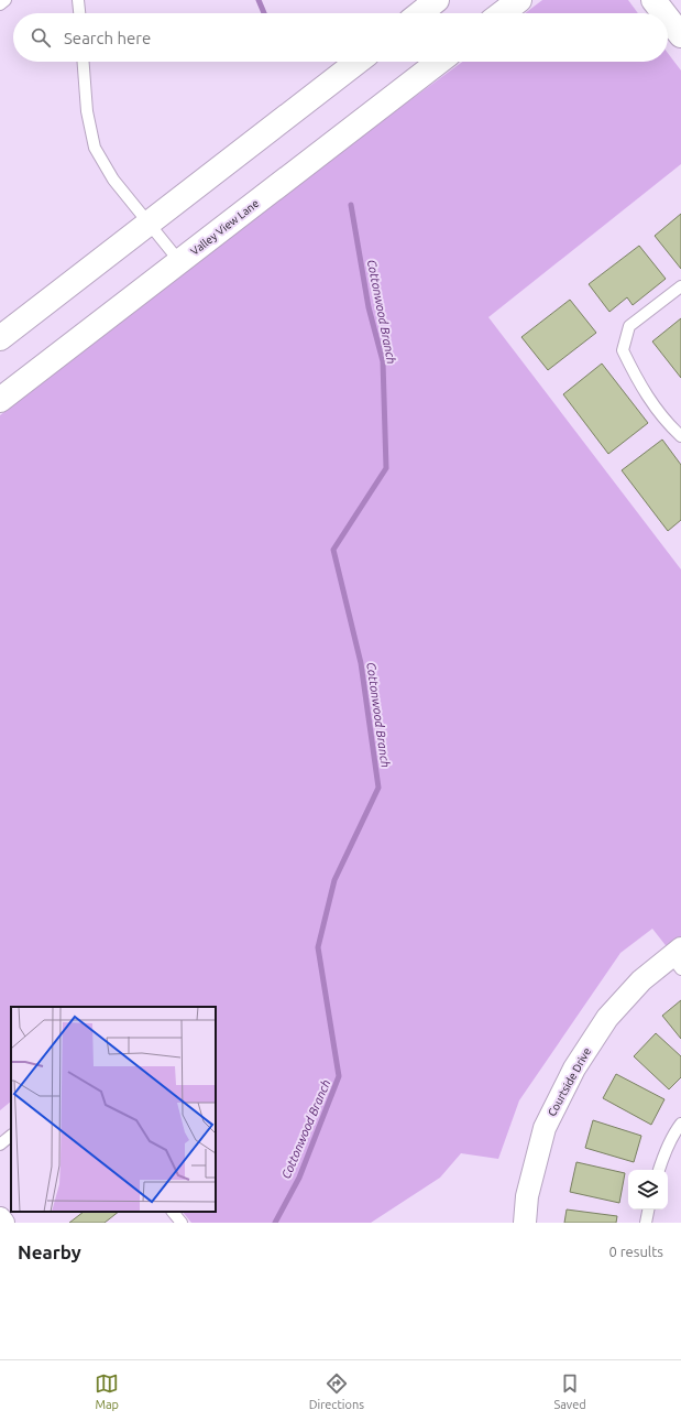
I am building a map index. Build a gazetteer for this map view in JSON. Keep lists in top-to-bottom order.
{
  "streets": {
    "main road": ["Valley View Lane"],
    "street": ["Courtside Drive"]
  },
  "water": ["Cottonwood Branch"],
  "page": {
    "search": "Search here",
    "heading": ["Nearby", "0 results"],
    "nav": ["Map", "Directions", "Saved"]
  }
}
